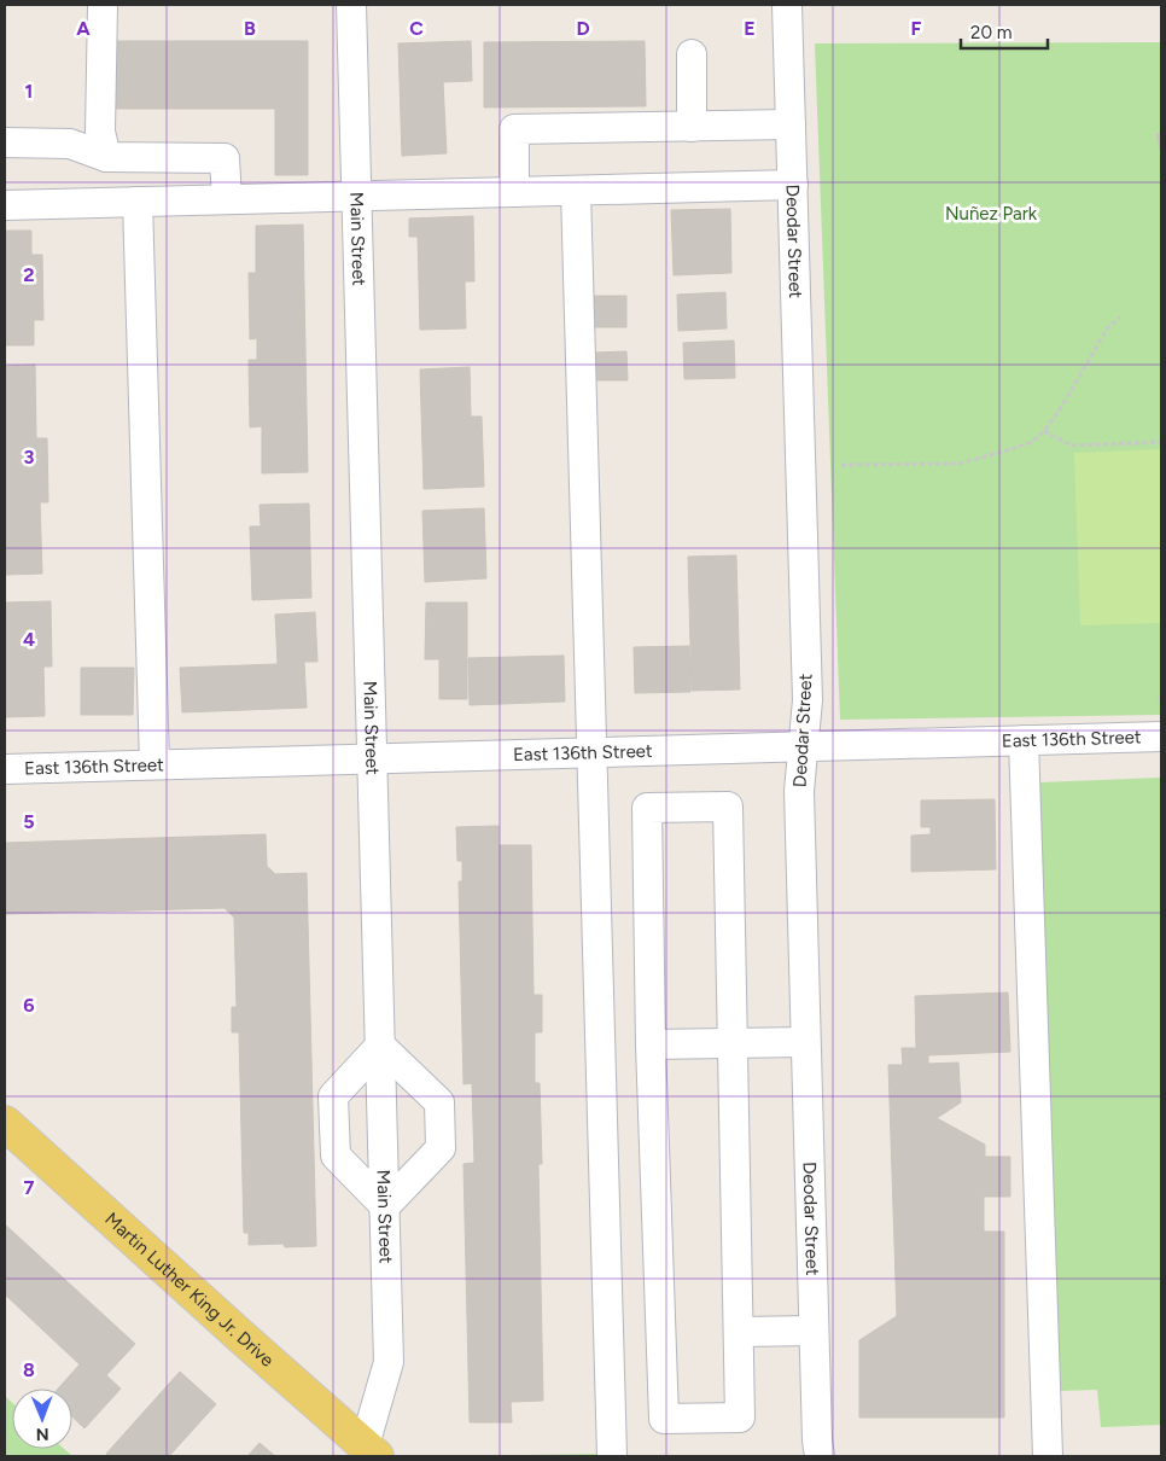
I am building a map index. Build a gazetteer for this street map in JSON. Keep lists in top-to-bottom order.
{
  "streets": {
    "main road": ["Martin Luther King Jr. Drive"],
    "street": ["Main Street", "Deodar Street", "East 136th Street"]
  },
  "crossings": [
    ["Main Street", "East 136th Street"],
    ["Main Street", "Martin Luther King Jr. Drive"],
    ["Deodar Street", "East 136th Street"]
  ],
  "parks": ["Nuñez Park"],
  "scale_bar": "20 m",
  "north": "bottom",
  "grid": {
    "columns": [
      "A",
      "B",
      "C",
      "D",
      "E",
      "F"
    ],
    "rows": [
      "1",
      "2",
      "3",
      "4",
      "5",
      "6",
      "7",
      "8"
    ]
  }
}
